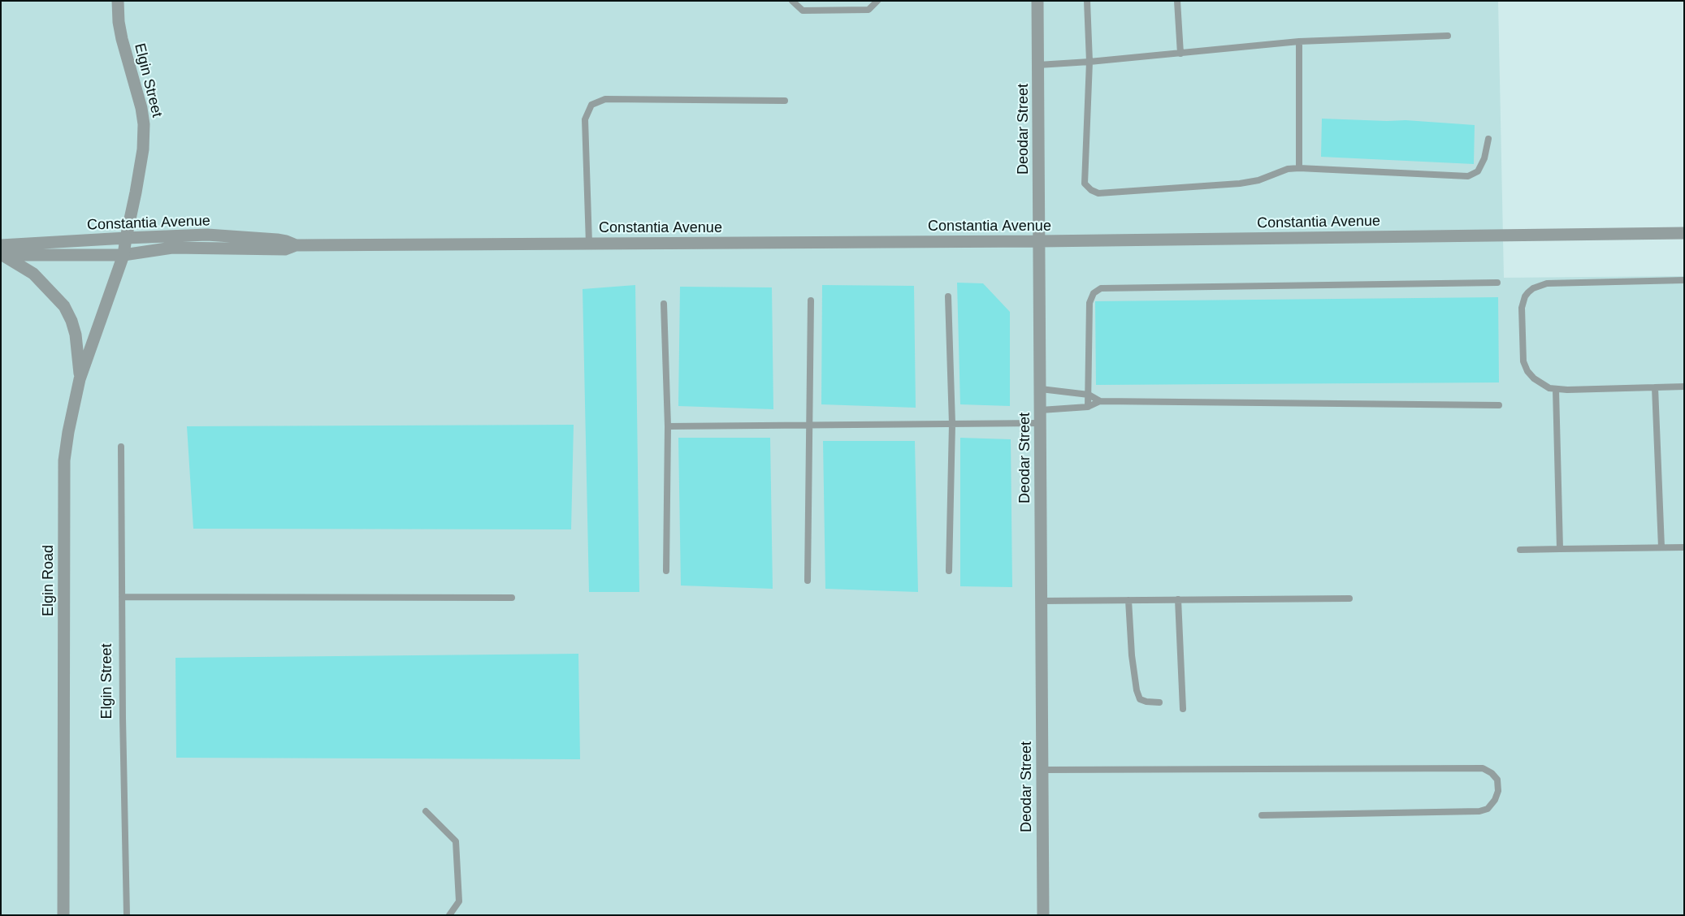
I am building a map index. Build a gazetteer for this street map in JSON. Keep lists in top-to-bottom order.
{
  "streets": {
    "street": [
      "Elgin Street",
      "Deodar Street",
      "Constantia Avenue",
      "Elgin Road"
    ]
  },
  "crossings": [
    ["Elgin Street", "Constantia Avenue"],
    ["Elgin Street", "Elgin Road"],
    ["Deodar Street", "Constantia Avenue"],
    ["Constantia Avenue", "Elgin Road"]
  ]
}
